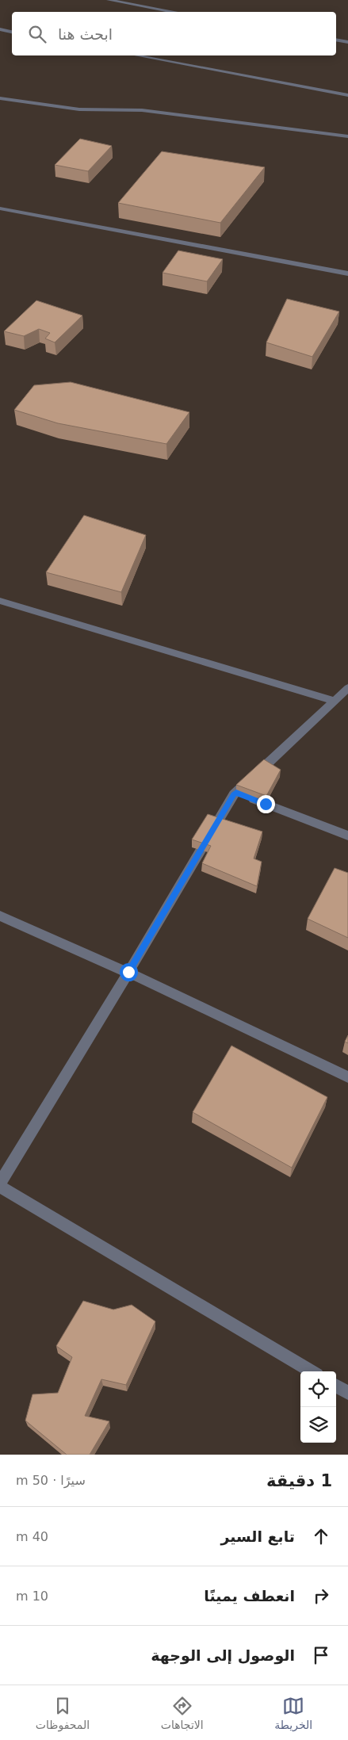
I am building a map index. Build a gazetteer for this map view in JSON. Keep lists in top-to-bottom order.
{
  "page": {
    "search": "ابحث هنا",
    "heading": ["1 دقيقة", "سيرًا · 50 m"],
    "list": [
      ["تابع السير", "40 m"],
      ["انعطف يمينًا", "10 m"],
      "الوصول إلى الوجهة"
    ],
    "nav": ["الخريطة", "الاتجاهات", "المحفوظات"]
  }
}
